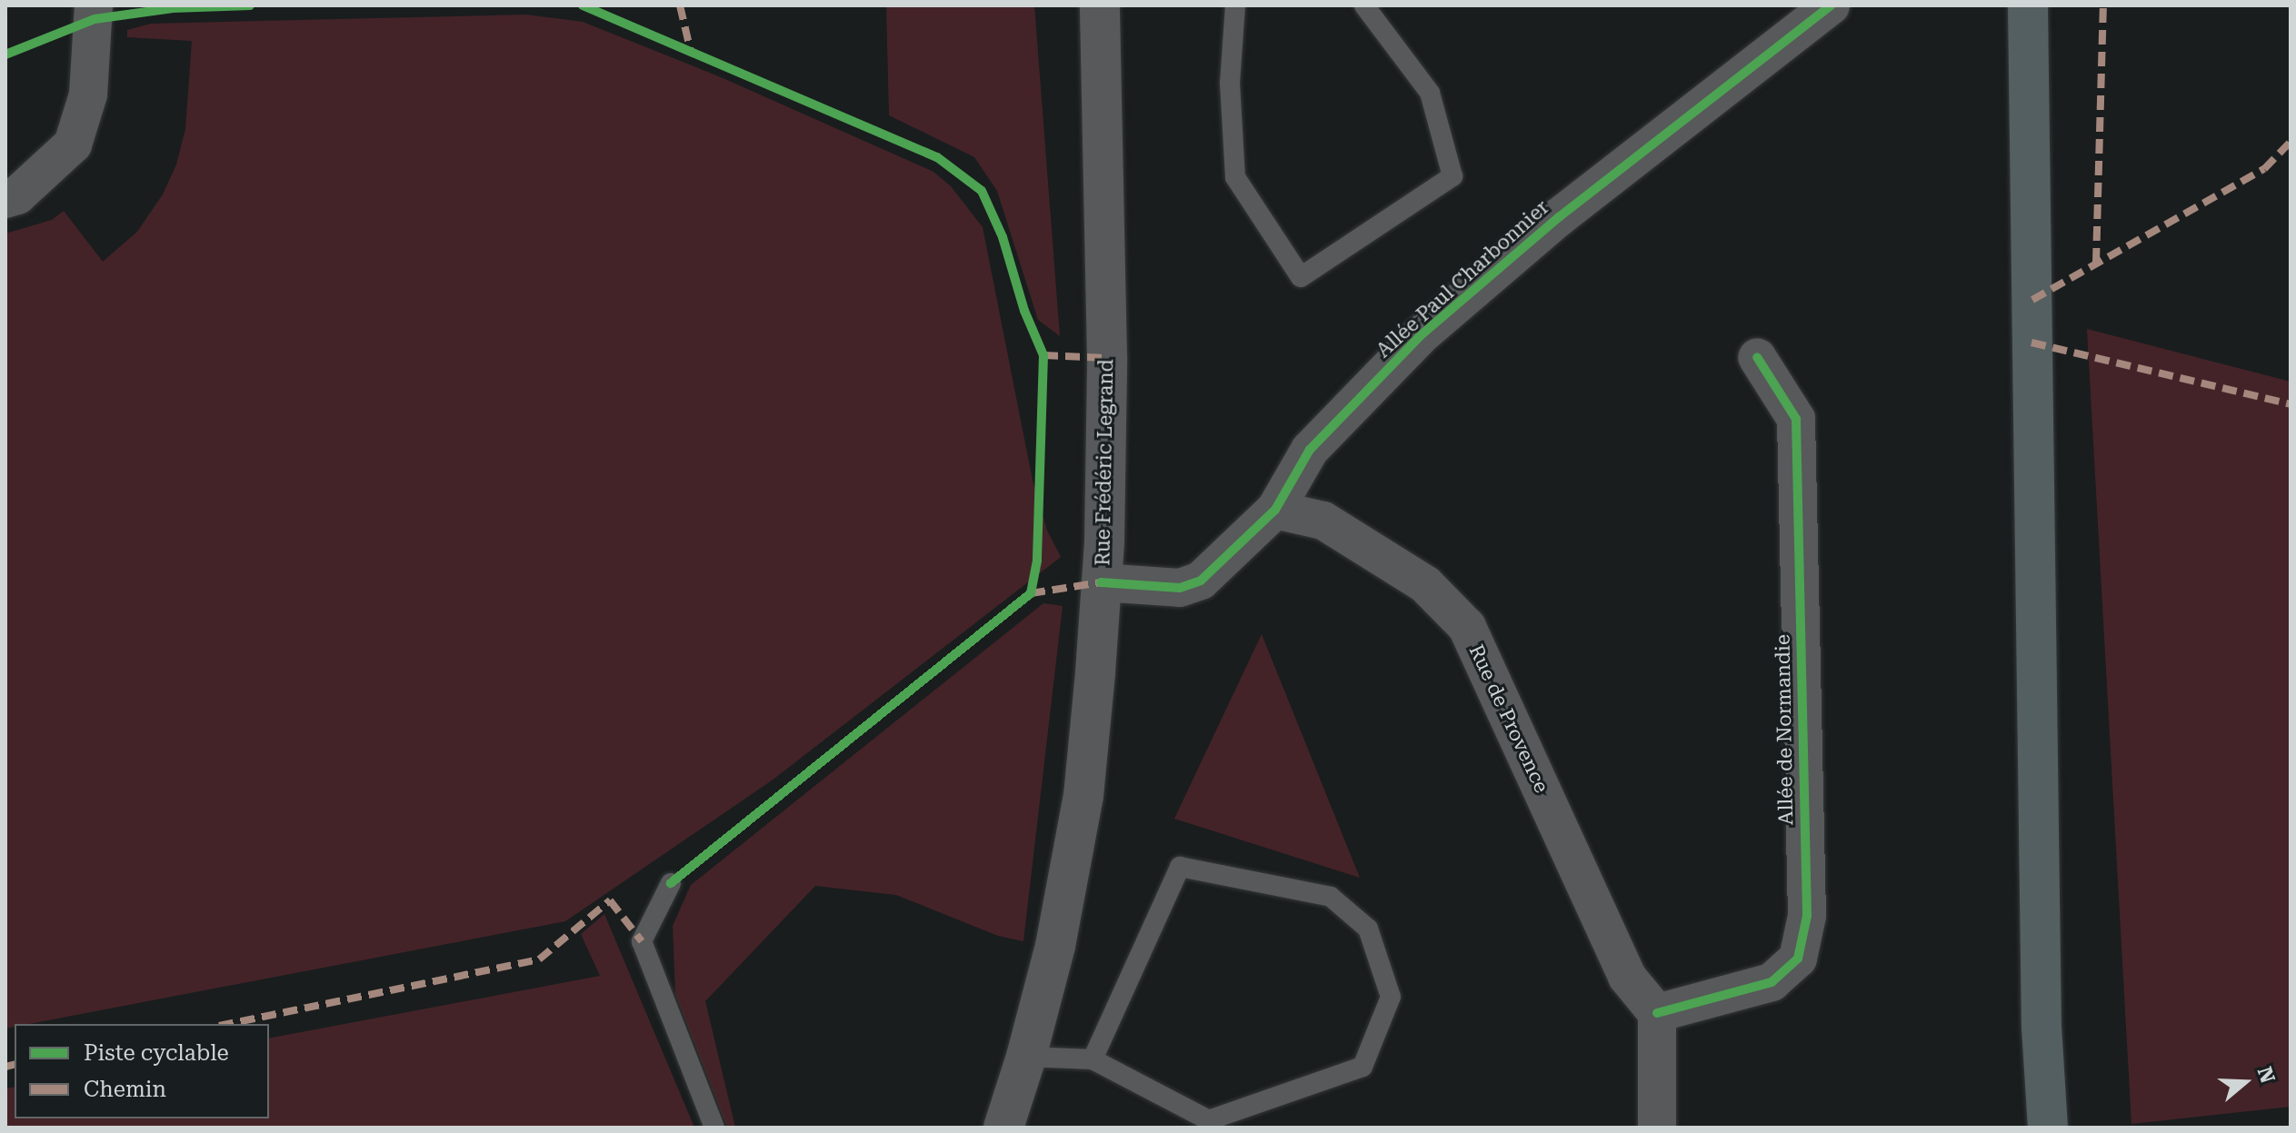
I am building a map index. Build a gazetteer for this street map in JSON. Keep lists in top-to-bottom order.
{
  "streets": {
    "main road": ["Rue Frédéric Legrand"],
    "street": ["Allée Paul Charbonnier", "Rue de Provence", "Allée de Normandie"]
  },
  "crossings": [
    ["Allée Paul Charbonnier", "Rue Frédéric Legrand"],
    ["Allée Paul Charbonnier", "Rue de Provence"],
    ["Rue de Provence", "Allée de Normandie"]
  ],
  "legend": ["Piste cyclable", "Chemin"],
  "north": "right"
}
